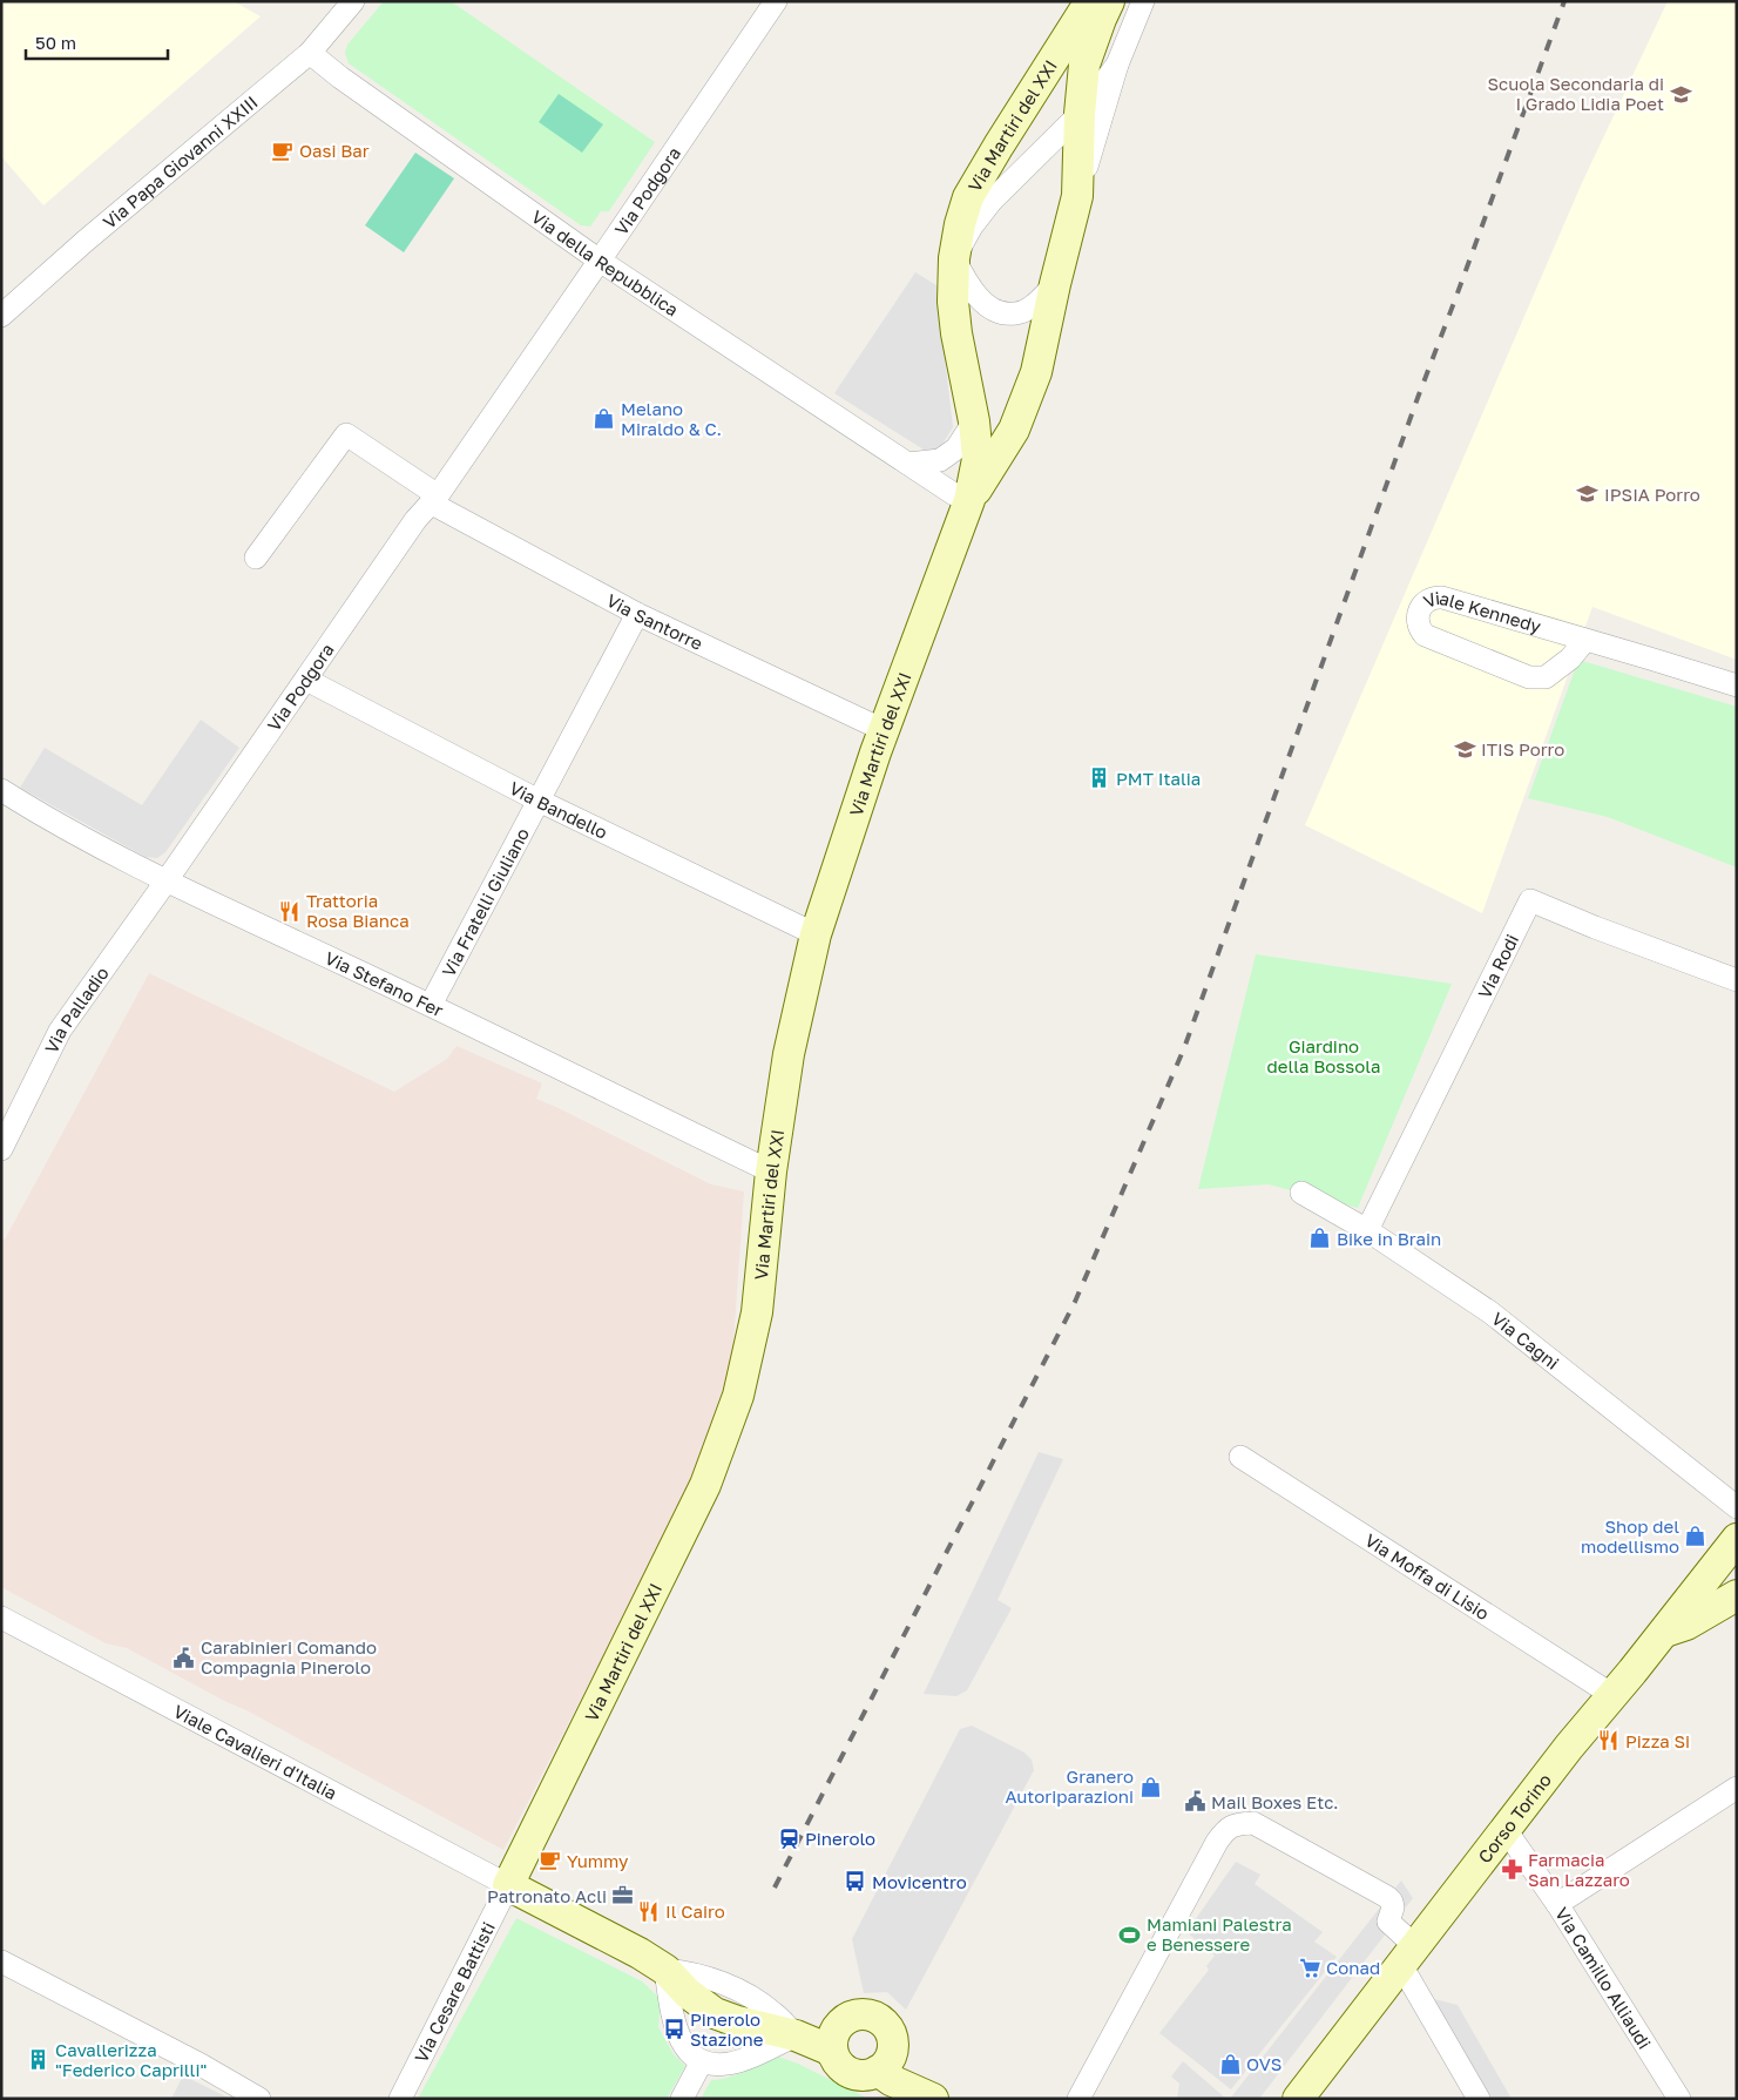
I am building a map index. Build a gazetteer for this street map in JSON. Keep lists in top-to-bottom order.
{
  "streets": {
    "street": [
      "Via Martiri del XXI",
      "Via Papa Giovanni XXIII",
      "Via Podgora",
      "Via della Repubblica",
      "Viale Kennedy",
      "Via Santorre",
      "Via Bandello",
      "Via Fratelli Giuliano",
      "Via Rodi",
      "Via Stefano Fer",
      "Via Palladio",
      "Via Cagni",
      "Via Moffa di Lisio",
      "Viale Cavalieri d'Italia",
      "Corso Torino",
      "Via Camillo Alliaudi",
      "Via Cesare Battisti"
    ]
  },
  "crossings": [
    ["Via Martiri del XXI", "Via della Repubblica"],
    ["Via Martiri del XXI", "Via Santorre"],
    ["Via Martiri del XXI", "Via Bandello"],
    ["Via Martiri del XXI", "Via Stefano Fer"],
    ["Via Martiri del XXI", "Viale Cavalieri d'Italia"],
    ["Via Martiri del XXI", "Via Cesare Battisti"],
    ["Via Papa Giovanni XXIII", "Via della Repubblica"],
    ["Via Podgora", "Via della Repubblica"],
    ["Via Podgora", "Via Santorre"],
    ["Via Podgora", "Via Bandello"],
    ["Via Podgora", "Via Stefano Fer"],
    ["Via Podgora", "Via Palladio"],
    ["Via Santorre", "Via Fratelli Giuliano"],
    ["Via Bandello", "Via Fratelli Giuliano"],
    ["Via Fratelli Giuliano", "Via Stefano Fer"],
    ["Via Rodi", "Via Cagni"],
    ["Via Stefano Fer", "Via Palladio"],
    ["Via Moffa di Lisio", "Corso Torino"],
    ["Viale Cavalieri d'Italia", "Via Cesare Battisti"],
    ["Corso Torino", "Via Camillo Alliaudi"]
  ],
  "parks": ["Giardino della Bossola"],
  "places": {
    "school or university": ["Scuola Secondaria di I Grado Lidia Poet", "IPSIA Porro", "ITIS Porro"],
    "cafe": ["Oasi Bar", "Yummy"],
    "shop": [
      "Melano Miraldo & C.",
      "Bike in Brain",
      "Shop del modellismo",
      "Granero Autoriparazioni",
      "OVS"
    ],
    "building": ["PMT Italia", "Cavallerizza \"Federico Caprilli\""],
    "restaurant": ["Trattoria Rosa Bianca", "Pizza Si", "Il Cairo"],
    "public building": ["Carabinieri Comando Compagnia Pinerolo", "Mail Boxes Etc."],
    "station": ["Pinerolo"],
    "pharmacy": ["Farmacia San Lazzaro"],
    "bus stop": ["Movicentro", "Pinerolo Stazione"],
    "office": ["Patronato Acli"],
    "sports": ["Mamiani Palestra e Benessere"],
    "supermarket": ["Conad"]
  },
  "scale_bar": "50 m"
}
